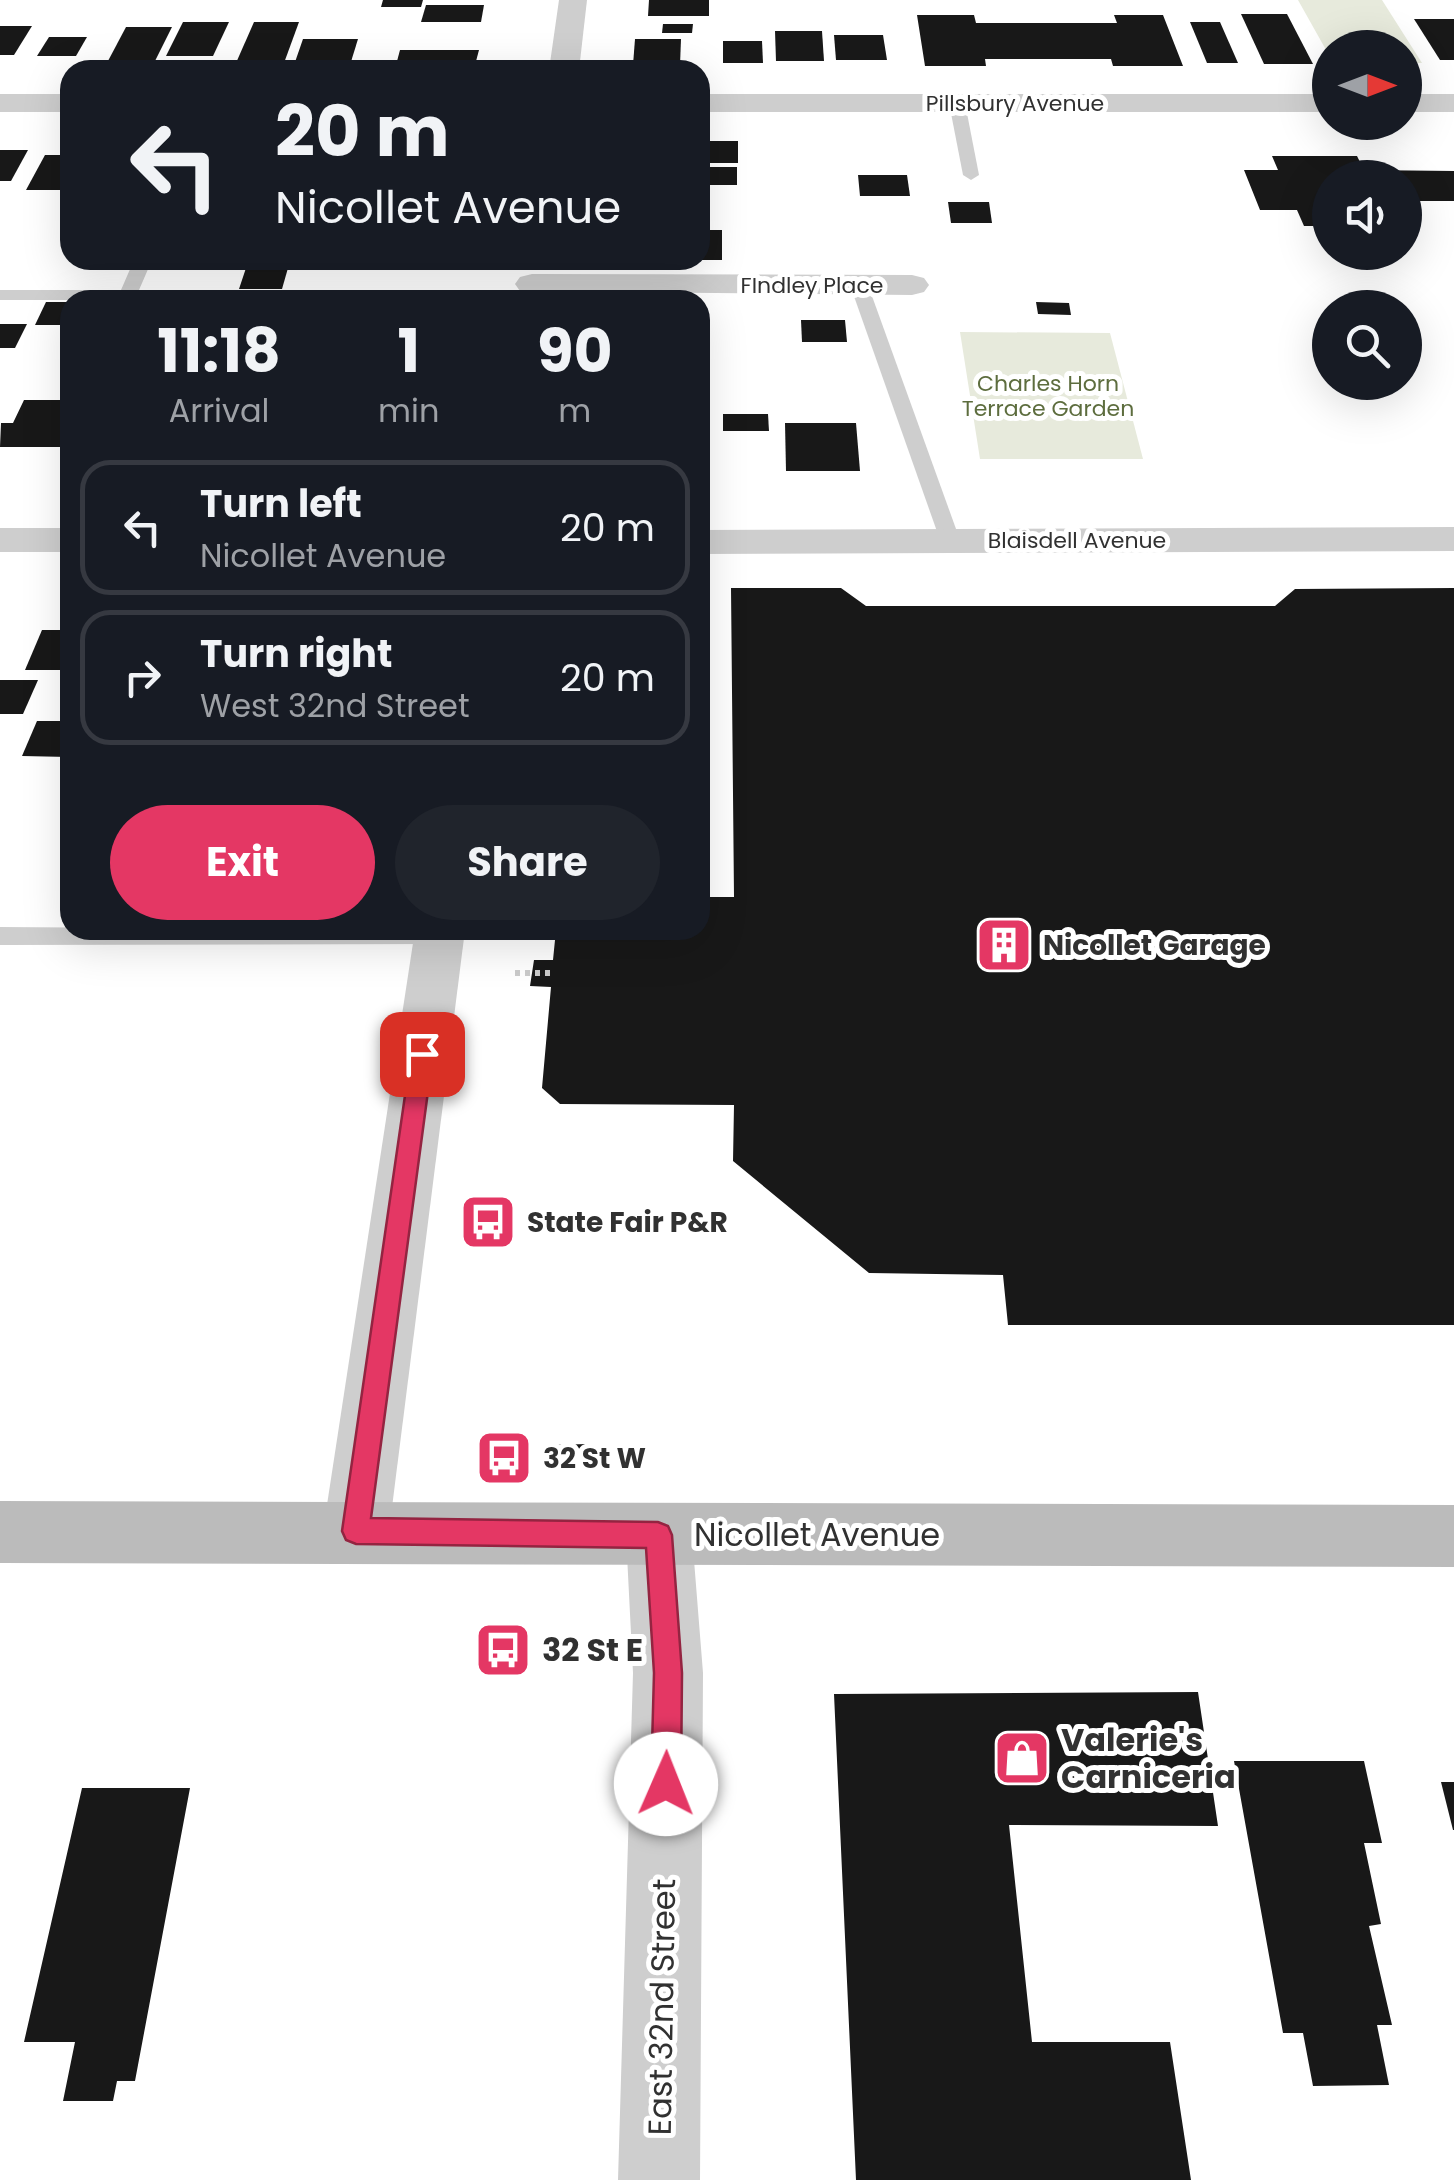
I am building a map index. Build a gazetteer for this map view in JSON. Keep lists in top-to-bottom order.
{
  "streets": {
    "main road": ["Nicollet Avenue"],
    "street": [
      "Pillsbury Avenue",
      "FIndley Place",
      "Blaisdell Avenue",
      "East 32nd Street"
    ]
  },
  "crossings": [
    ["Nicollet Avenue", "East 32nd Street"]
  ],
  "parks": ["Charles Horn Terrace Garden"],
  "places": {
    "building": ["Nicollet Garage"],
    "bus stop": ["State Fair P&R", "32 St W", "32 St E"],
    "shop": ["Valerie's Carniceria"]
  },
  "north": "right",
  "page": {
    "turn": ["20 m", "Nicollet Avenue"],
    "eta": [
      "11:18",
      "Arrival",
      "1",
      "min",
      "90",
      "m"
    ],
    "list": [
      {
        "name": "Turn left",
        "note": "Nicollet Avenue",
        "value": "20 m"
      },
      {
        "name": "Turn right",
        "note": "West 32nd Street",
        "value": "20 m"
      }
    ],
    "buttons": ["Exit", "Share"]
  }
}
